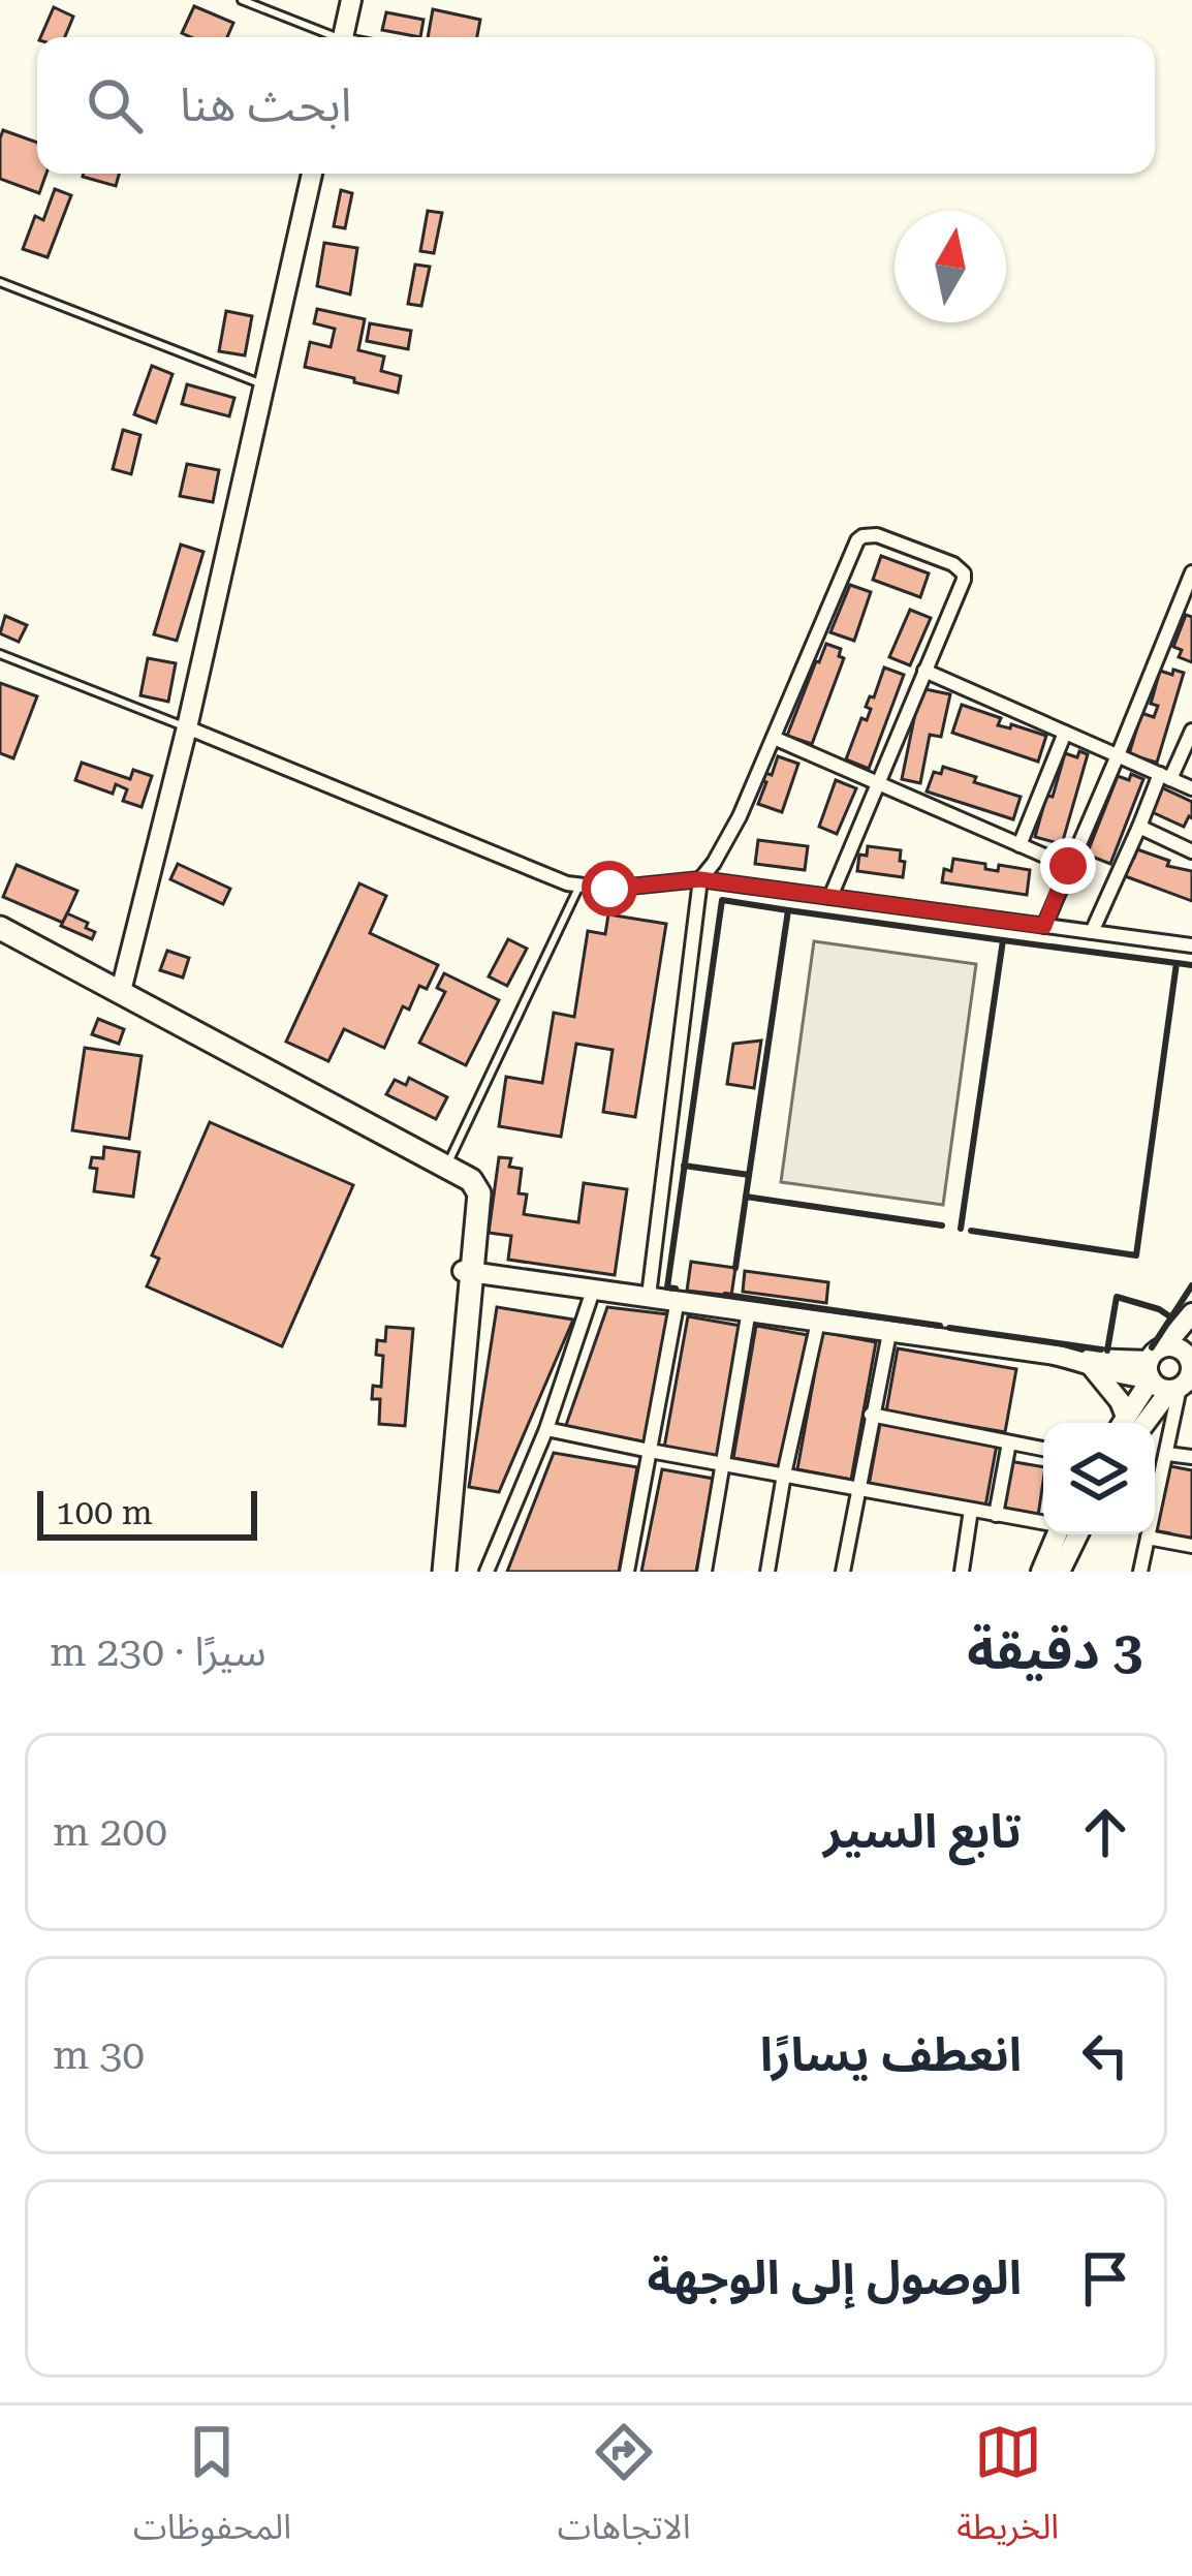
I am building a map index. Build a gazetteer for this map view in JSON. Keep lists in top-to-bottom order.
{
  "scale_bar": "100 m",
  "north": "top",
  "page": {
    "search": "ابحث هنا",
    "scale": "100 m",
    "heading": ["3 دقيقة", "سيرًا · 230 m"],
    "list": [
      ["تابع السير", "200 m"],
      ["انعطف يسارًا", "30 m"],
      "الوصول إلى الوجهة"
    ],
    "nav": ["الخريطة", "الاتجاهات", "المحفوظات"]
  }
}
